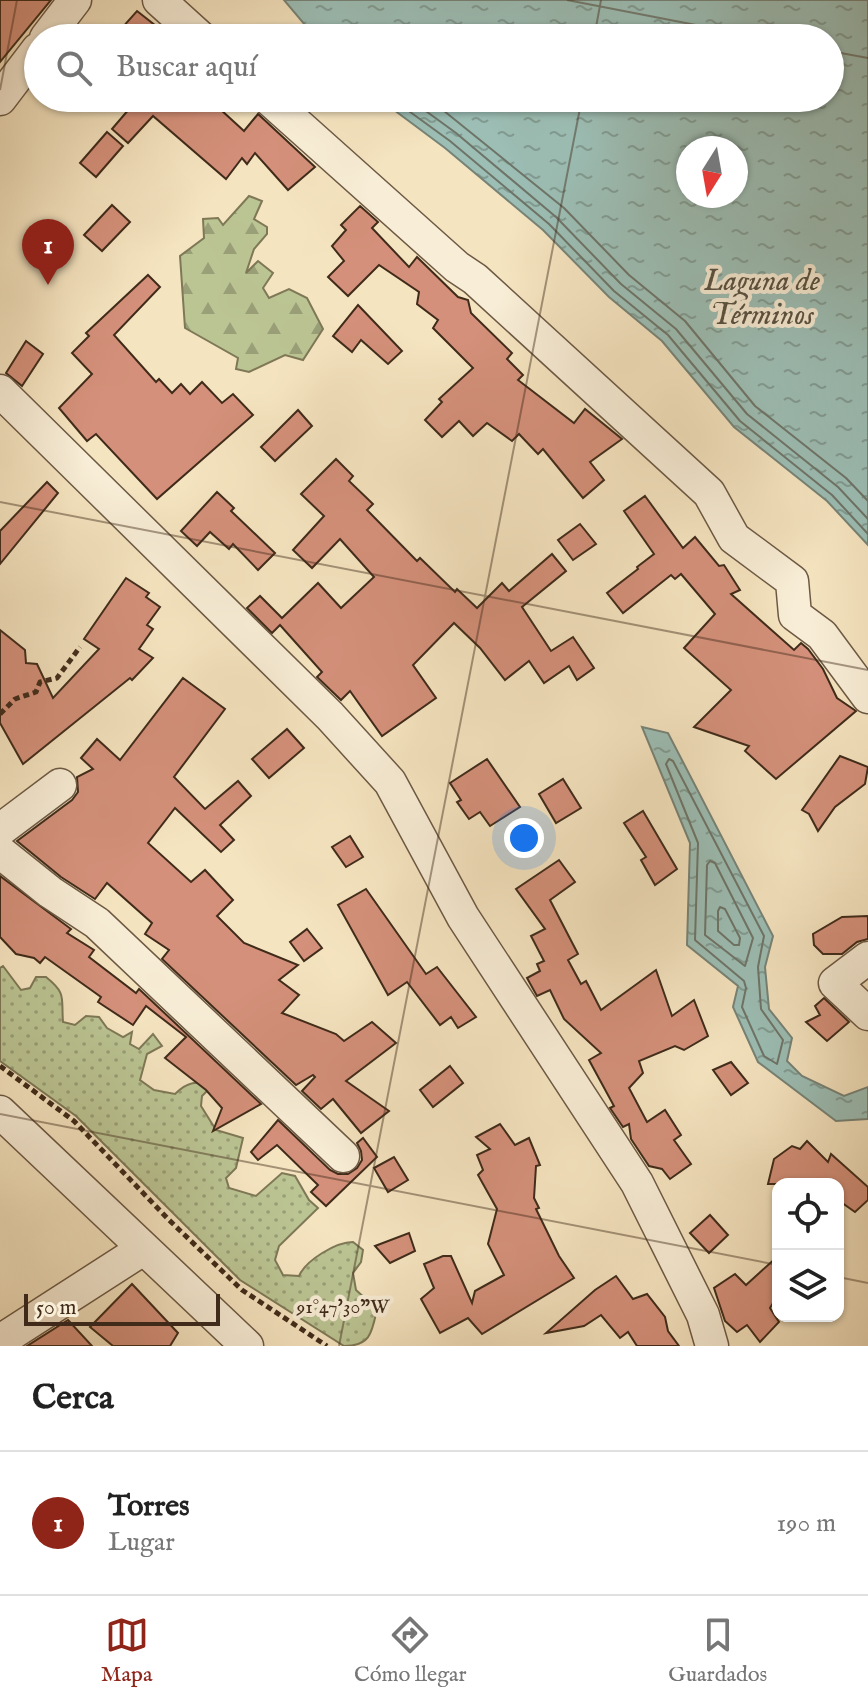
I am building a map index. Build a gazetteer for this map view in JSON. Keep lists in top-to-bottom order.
{
  "water": ["Laguna de Términos"],
  "scale_bar": "50 m",
  "north": "bottom",
  "page": {
    "search": "Buscar aquí",
    "pins": "1",
    "scale": "50 m",
    "heading": "Cerca",
    "list": [
      {
        "mark": "1",
        "name": "Torres",
        "note": "Lugar",
        "value": "190 m"
      }
    ],
    "nav": ["Mapa", "Cómo llegar", "Guardados"]
  },
  "coordinates": ["91°47'30\"W"]
}
